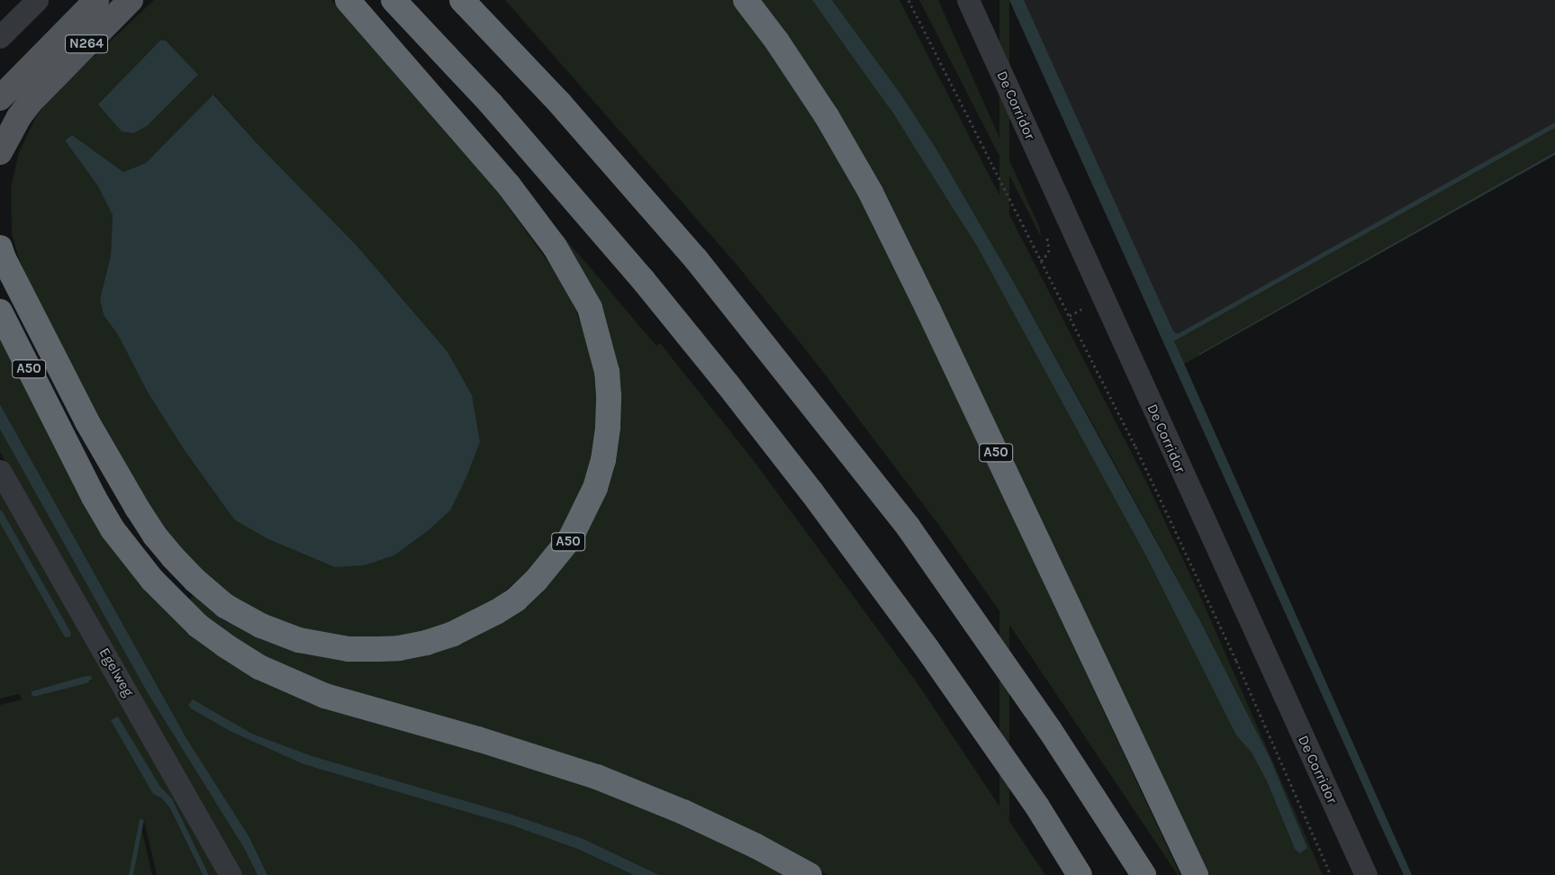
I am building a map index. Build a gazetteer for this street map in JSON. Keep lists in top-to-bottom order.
{
  "streets": {
    "highway": ["A50"],
    "main road": ["N264"],
    "street": ["De Corridor", "Egelweg"]
  }
}
